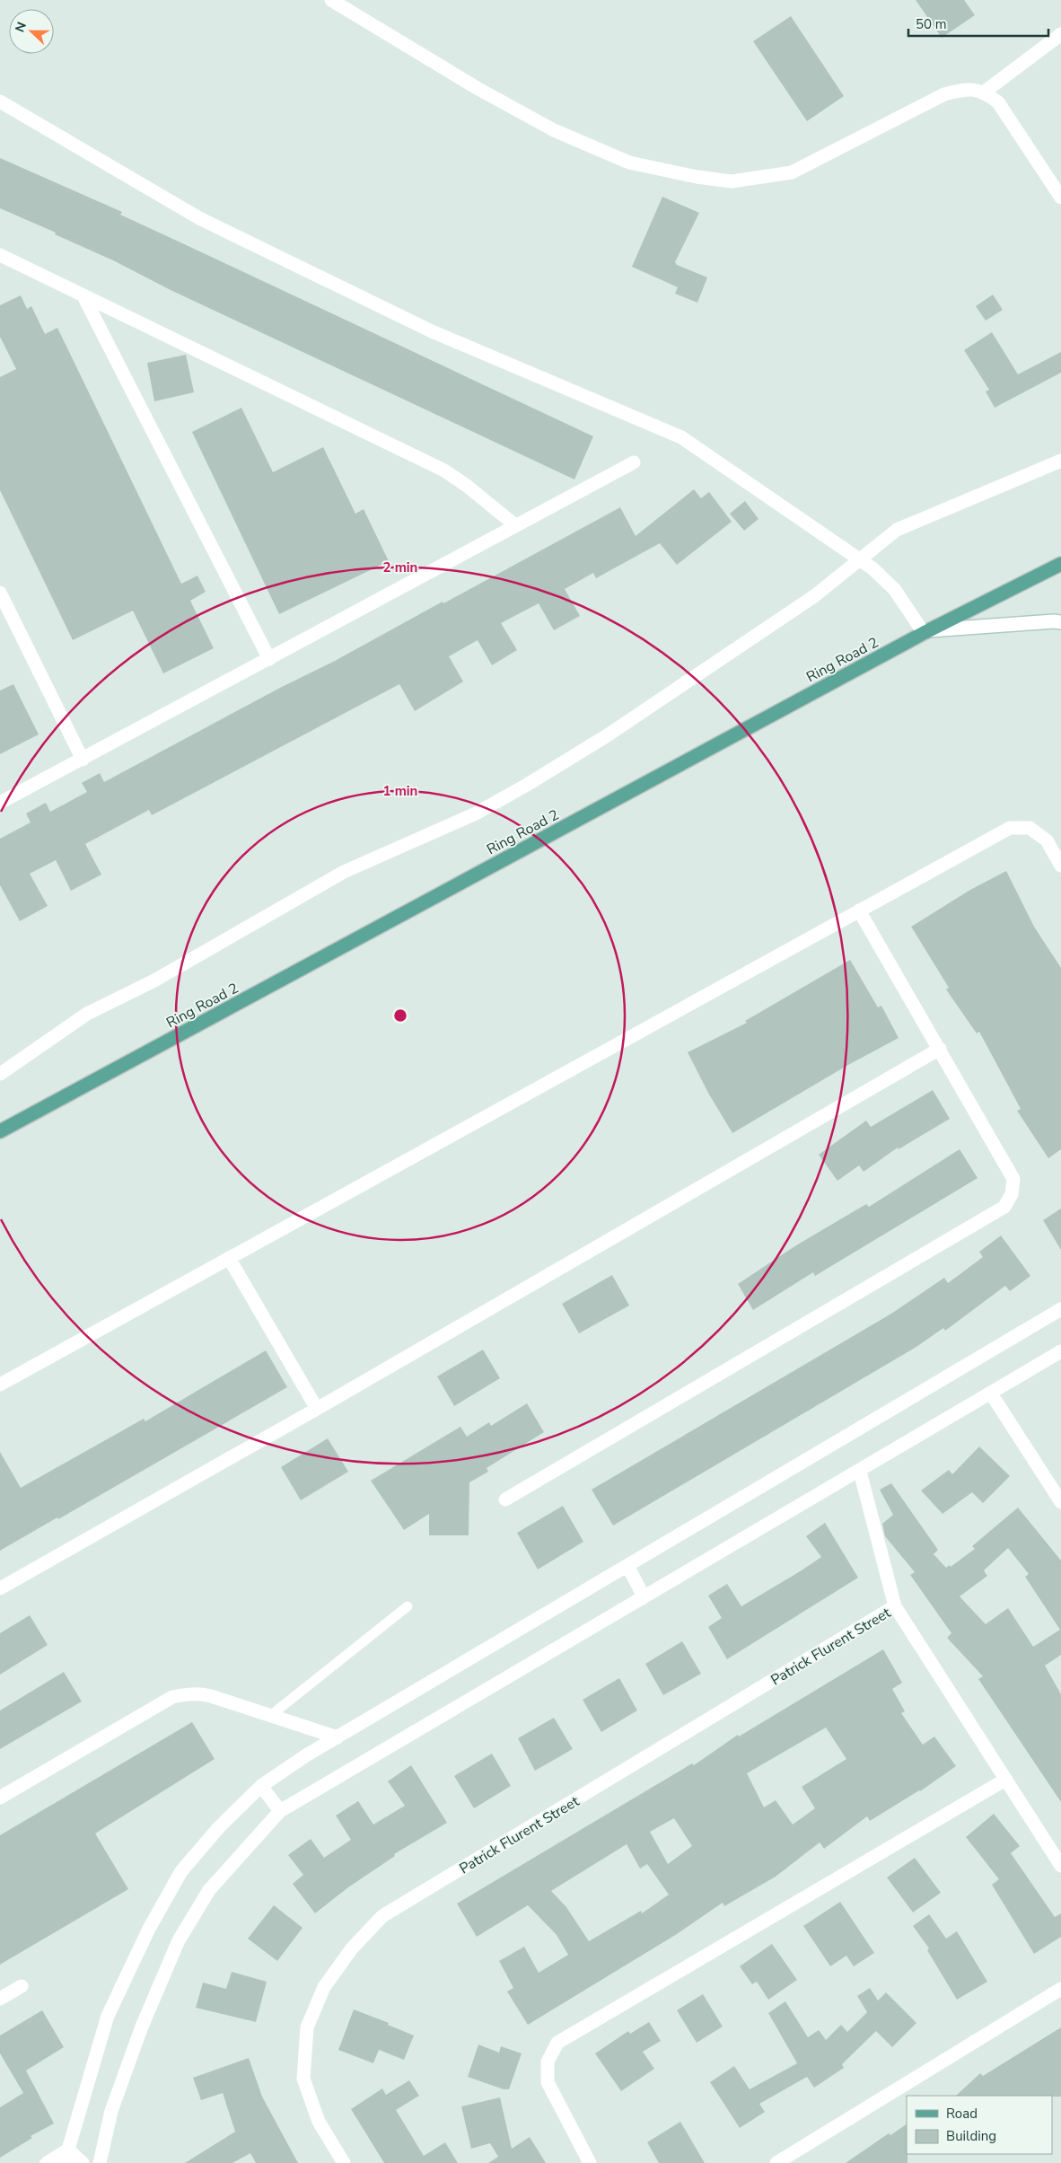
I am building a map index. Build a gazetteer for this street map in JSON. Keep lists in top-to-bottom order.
{
  "streets": {
    "main road": ["Ring Road 2"],
    "street": ["Patrick Flurent Street"]
  },
  "legend": ["Road", "Building"],
  "scale_bar": "50 m",
  "north": "left",
  "rings": ["2 min", "1 min"]
}
